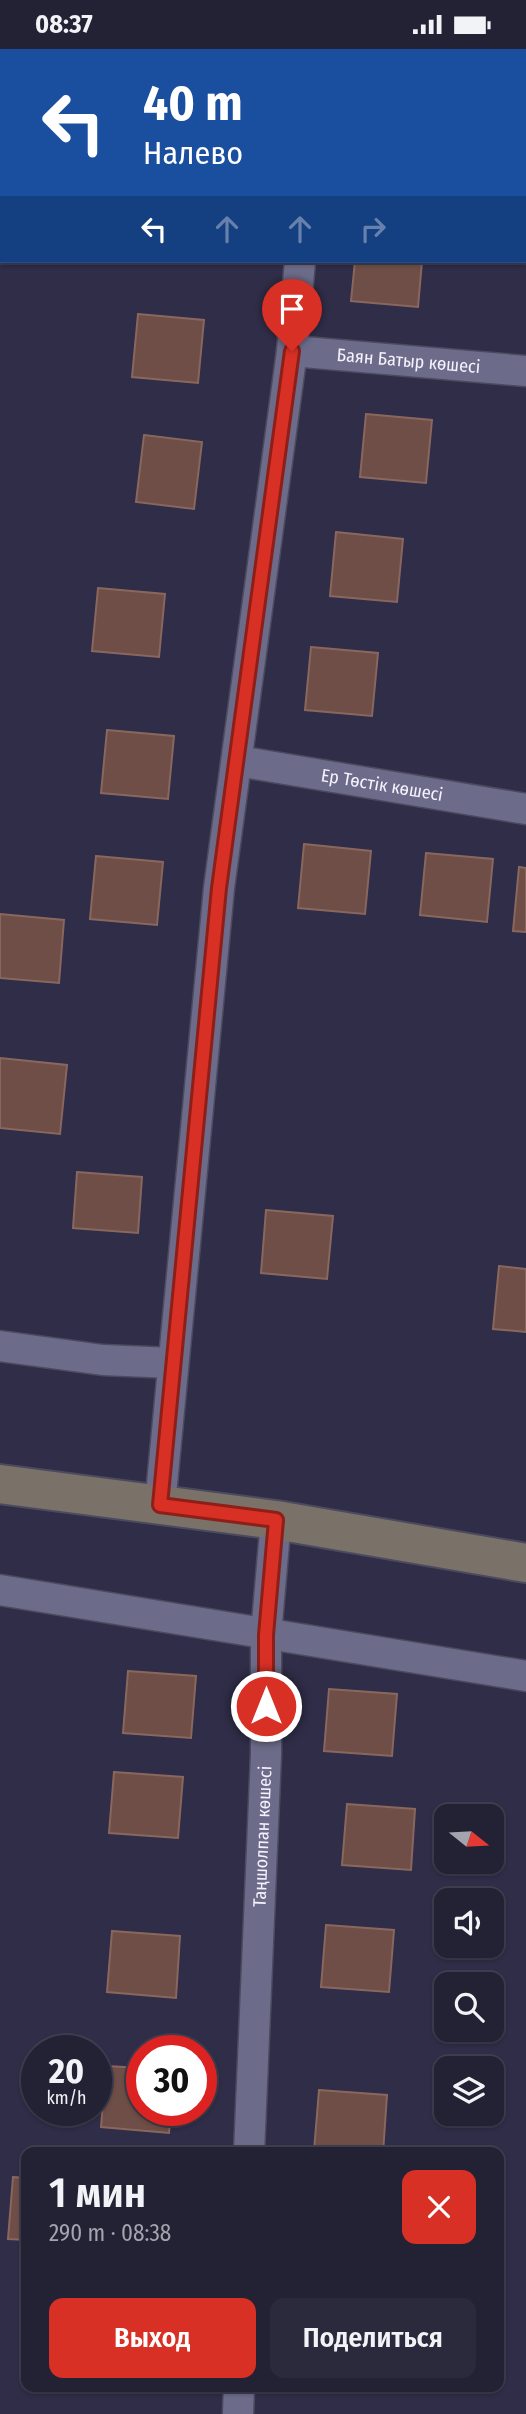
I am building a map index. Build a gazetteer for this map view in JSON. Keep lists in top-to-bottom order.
{
  "streets": {
    "street": ["Баян Батыр көшесі", "Ер Төстік көшесі", "Таңшолпан көшесі"]
  },
  "north": "right",
  "page": {
    "status": "08:37",
    "turn": ["40 m", "Налево"],
    "speed": "20 km/h",
    "limit": "30",
    "heading": ["1 мин", "290 m · 08:38"],
    "buttons": ["Выход", "Поделиться"]
  }
}
